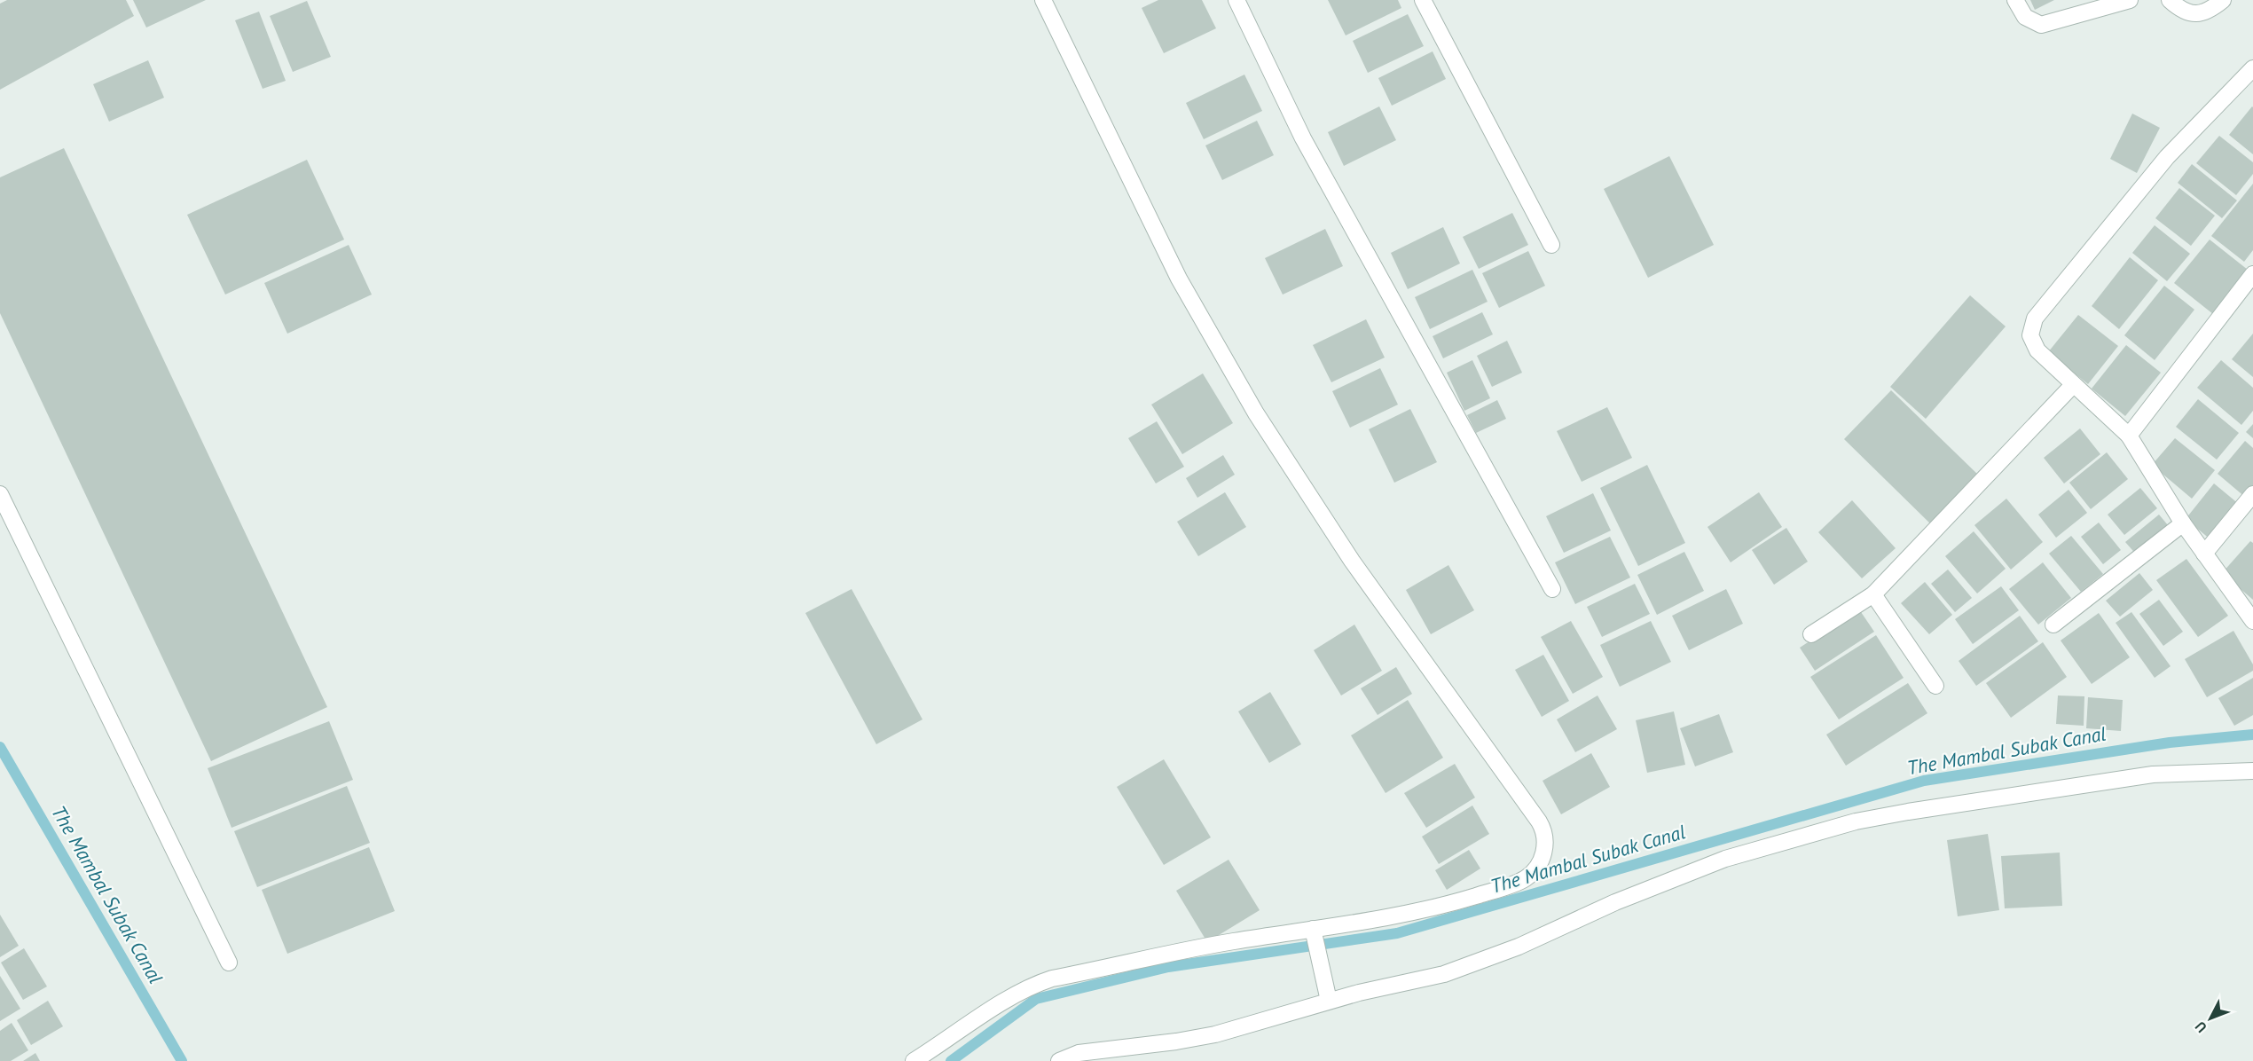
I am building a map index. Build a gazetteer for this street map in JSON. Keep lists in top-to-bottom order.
{
  "water": ["The Mambal Subak Canal"],
  "north": "bottom left"
}
